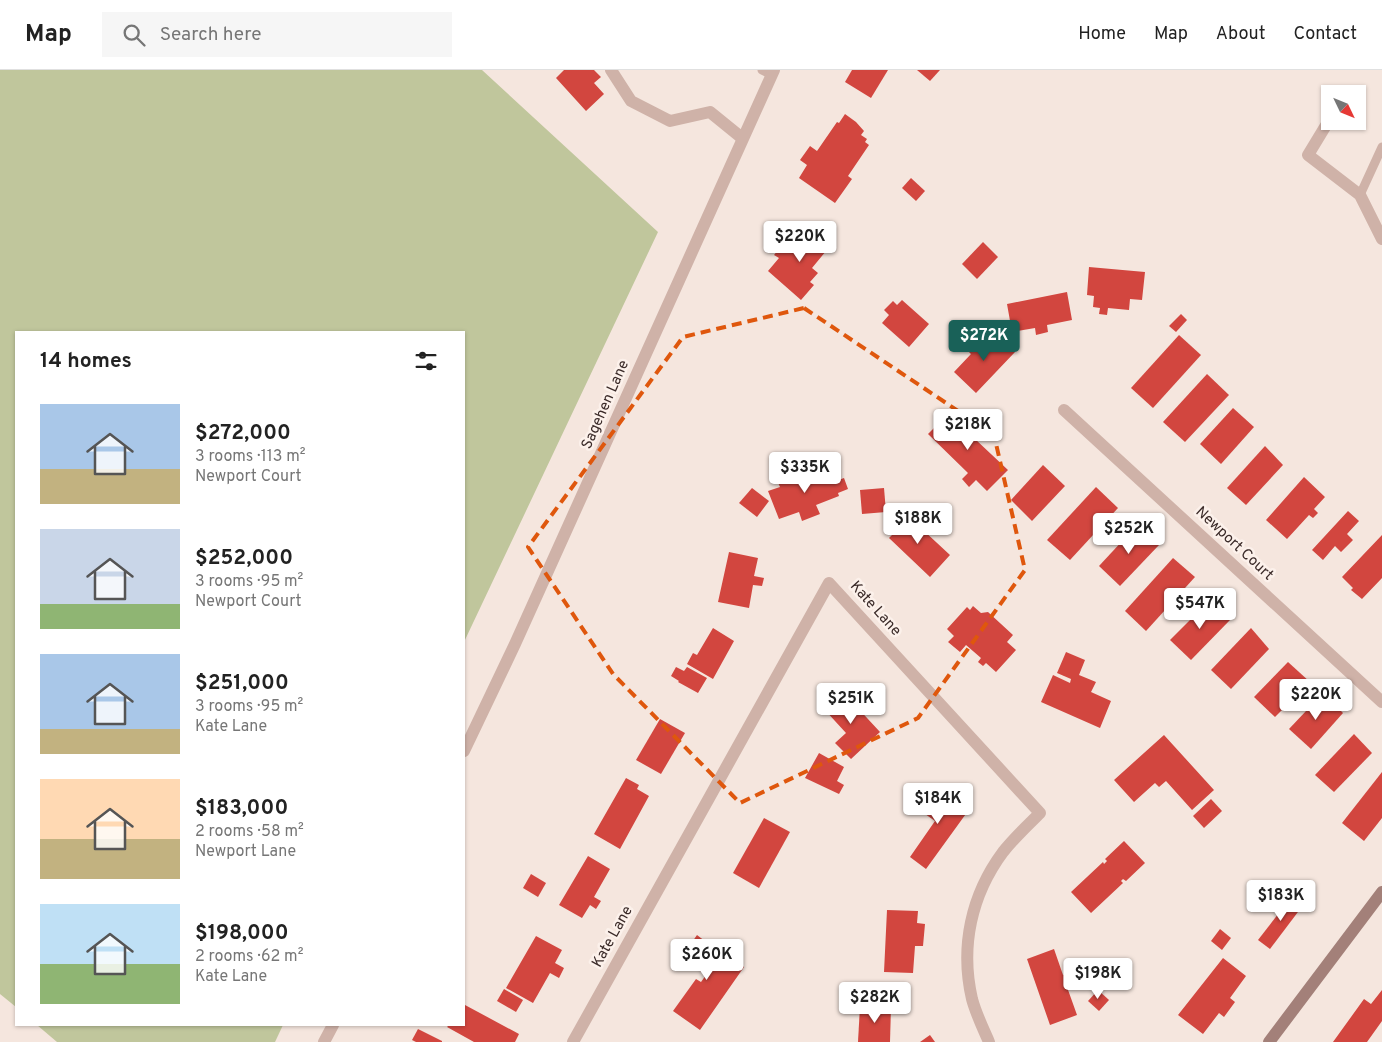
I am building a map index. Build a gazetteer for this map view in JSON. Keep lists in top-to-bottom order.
{
  "streets": {
    "street": ["Sagehen Lane", "Newport Court", "Kate Lane"]
  },
  "north": "bottom right",
  "page": {
    "header": "Map",
    "search": "Search here",
    "nav": [
      "Home",
      "Map",
      "About",
      "Contact"
    ],
    "price": [
      "$220K",
      "$272K",
      "$218K",
      "$335K",
      "$188K",
      "$252K",
      "$547K",
      "$220K",
      "$251K",
      "$184K",
      "$183K",
      "$260K",
      "$198K",
      "$282K"
    ],
    "heading": "14 homes",
    "list": [
      {
        "name": "$272,000",
        "note": "3 rooms · 113 m² · Newport Court"
      },
      {
        "name": "$252,000",
        "note": "3 rooms · 95 m² · Newport Court"
      },
      {
        "name": "$251,000",
        "note": "3 rooms · 95 m² · Kate Lane"
      },
      {
        "name": "$183,000",
        "note": "2 rooms · 58 m² · Newport Lane"
      },
      {
        "name": "$198,000",
        "note": "2 rooms · 62 m² · Kate Lane"
      }
    ]
  }
}
